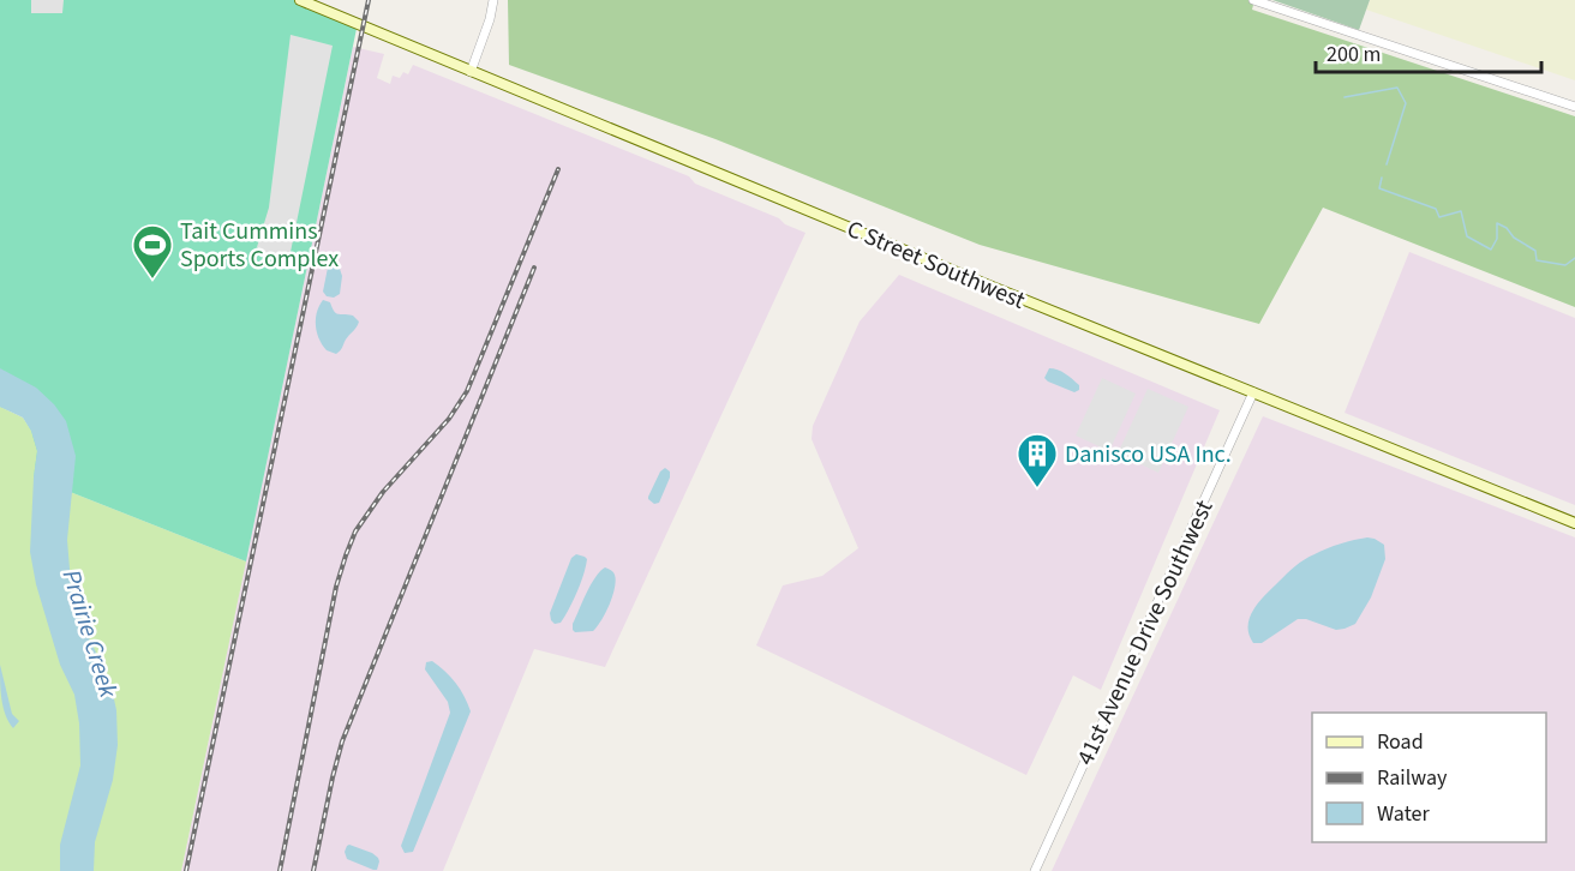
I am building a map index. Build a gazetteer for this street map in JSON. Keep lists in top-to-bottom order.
{
  "streets": {
    "main road": ["C Street Southwest"],
    "street": ["41st Avenue Drive Southwest"]
  },
  "crossings": [
    ["C Street Southwest", "41st Avenue Drive Southwest"]
  ],
  "water": ["Prairie Creek"],
  "places": {
    "sports": ["Tait Cummins Sports Complex"],
    "building": ["Danisco USA Inc."]
  },
  "legend": ["Road", "Railway", "Water"],
  "scale_bar": "200 m"
}
